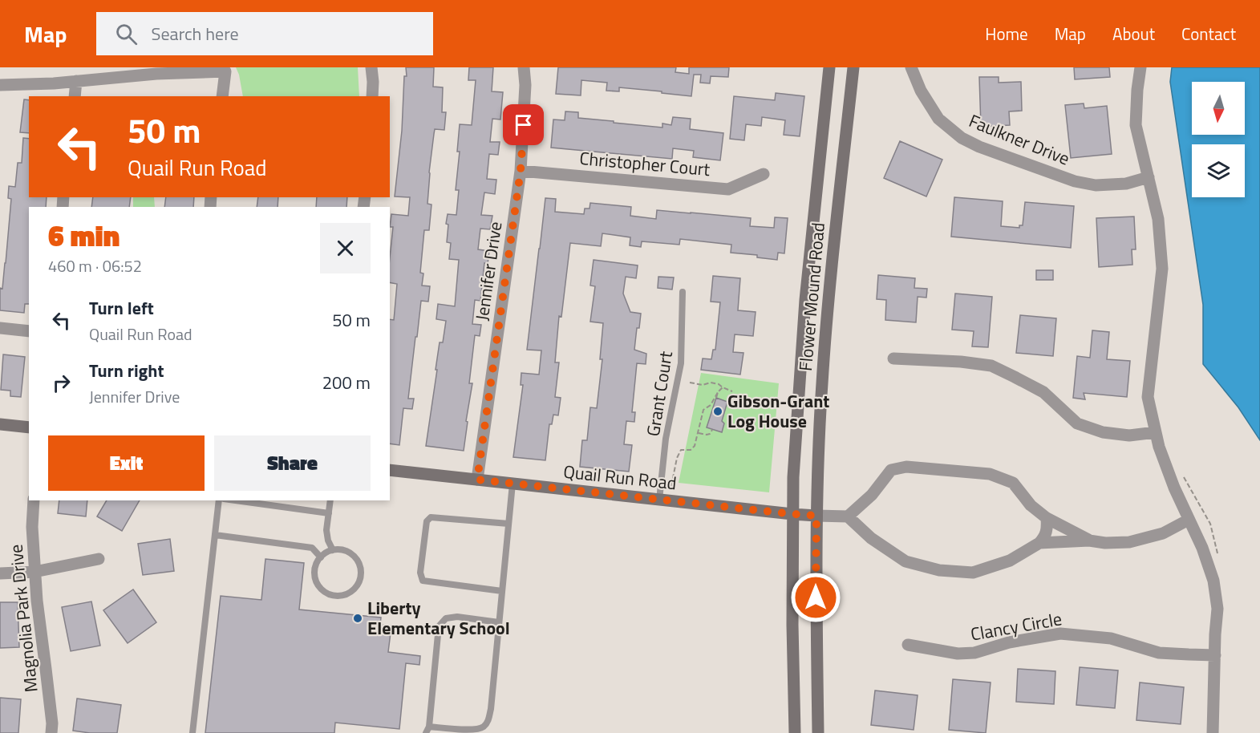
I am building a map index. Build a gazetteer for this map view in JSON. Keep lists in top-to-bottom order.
{
  "streets": {
    "main road": ["Flower Mound Road", "Quail Run Road"],
    "street": [
      "Faulkner Drive",
      "Christopher Court",
      "Jennifer Drive",
      "Magnolia Park Drive",
      "Clancy Circle"
    ],
    "lane": ["Grant Court"]
  },
  "crossings": [
    ["Christopher Court", "Jennifer Drive"],
    ["Jennifer Drive", "Quail Run Road"],
    ["Flower Mound Road", "Quail Run Road"],
    ["Grant Court", "Quail Run Road"]
  ],
  "places": ["Gibson-Grant Log House", "Liberty Elementary School"],
  "north": "bottom",
  "page": {
    "header": "Map",
    "search": "Search here",
    "nav": [
      "Home",
      "Map",
      "About",
      "Contact"
    ],
    "turn": ["50 m", "Quail Run Road"],
    "heading": ["6 min", "460 m · 06:52"],
    "list": [
      {
        "name": "Turn left",
        "note": "Quail Run Road",
        "value": "50 m"
      },
      {
        "name": "Turn right",
        "note": "Jennifer Drive",
        "value": "200 m"
      }
    ],
    "buttons": ["Exit", "Share"]
  }
}
